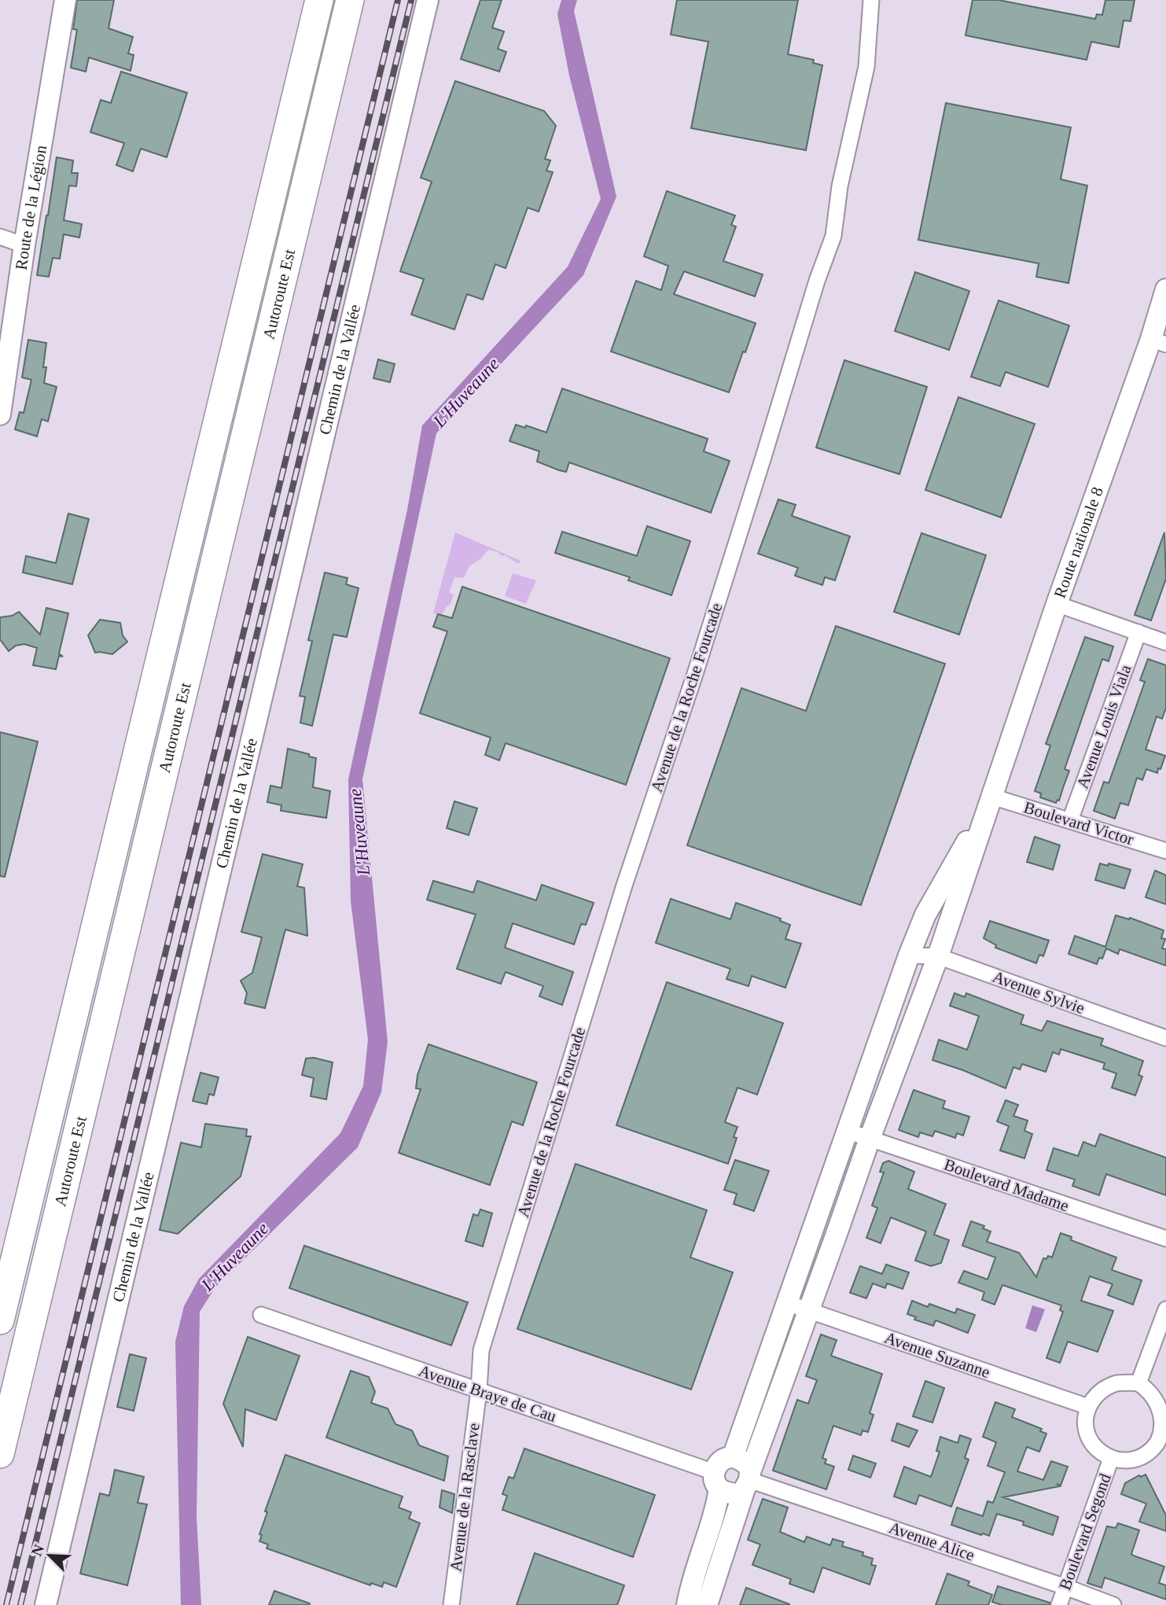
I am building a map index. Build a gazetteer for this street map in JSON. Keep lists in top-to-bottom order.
{
  "streets": {
    "highway": ["Autoroute Est"],
    "main road": ["Route de la Légion", "Chemin de la Vallée", "Route nationale 8"],
    "street": [
      "Avenue de la Roche Fourcade",
      "Avenue Louis Viala",
      "Boulevard Victor",
      "Avenue Sylvie",
      "Boulevard Madame",
      "Avenue Suzanne",
      "Avenue Braye de Cau",
      "Avenue de la Rasclave",
      "Boulevard Segond",
      "Avenue Alice"
    ]
  },
  "crossings": [
    ["Route nationale 8", "Boulevard Victor"],
    ["Avenue de la Roche Fourcade", "Avenue Braye de Cau"],
    ["Avenue de la Roche Fourcade", "Avenue de la Rasclave"],
    ["Avenue Louis Viala", "Boulevard Victor"],
    ["Avenue Suzanne", "Boulevard Segond"],
    ["Avenue Braye de Cau", "Avenue de la Rasclave"],
    ["Avenue Braye de Cau", "Avenue Alice"],
    ["Boulevard Segond", "Avenue Alice"]
  ],
  "water": ["L'Huveaune"],
  "north": "top left"
}
